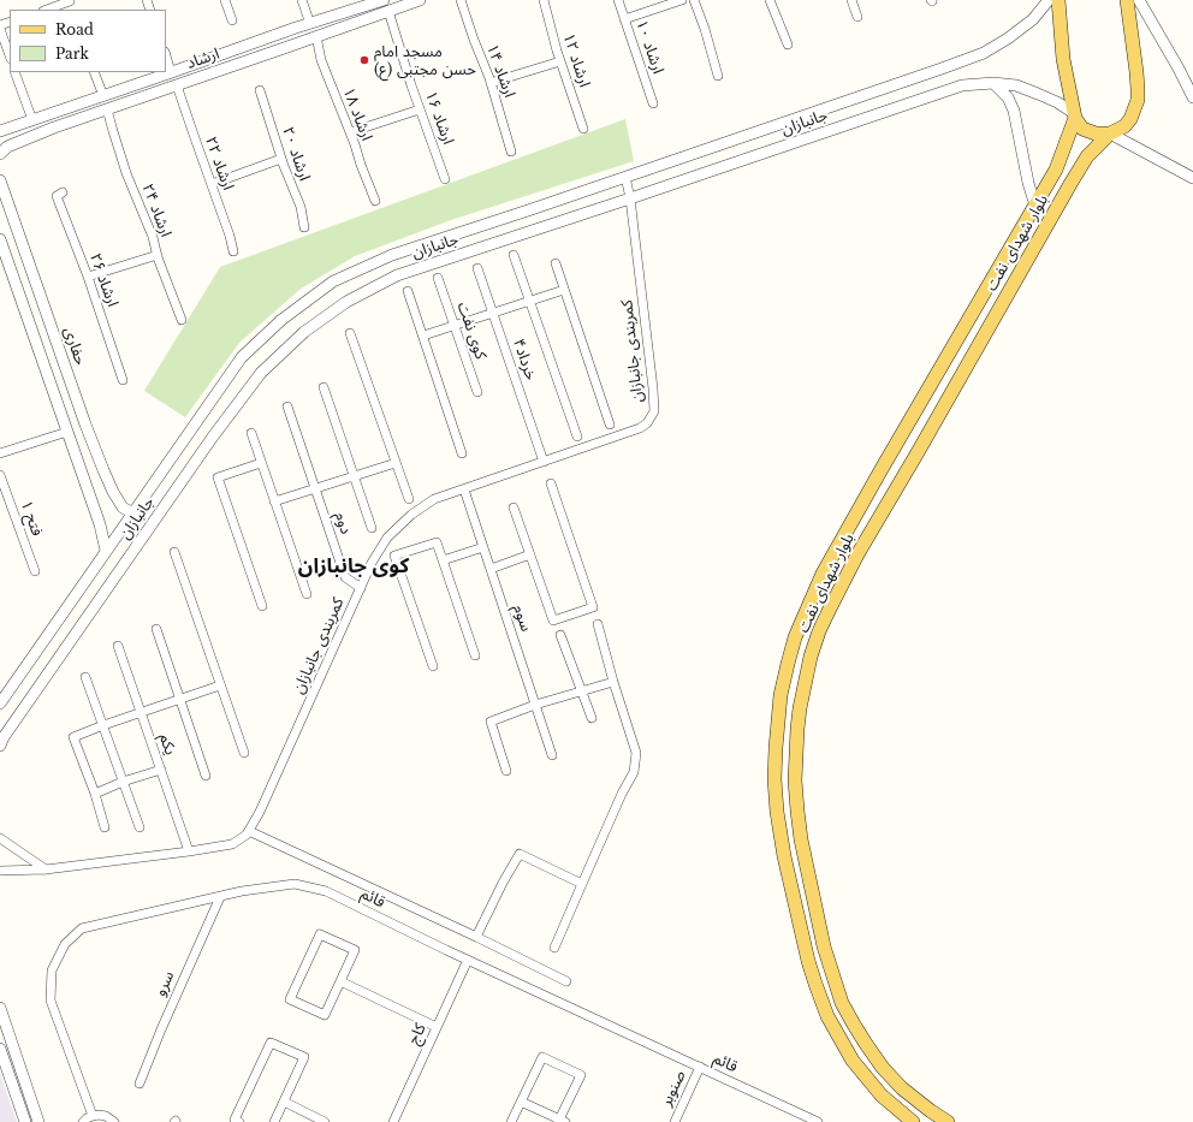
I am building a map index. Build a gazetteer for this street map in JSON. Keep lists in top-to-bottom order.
{
  "streets": {
    "main road": ["بلوار شهدای نفت"],
    "street": [
      "ارشاد ۱۰",
      "ارشاد",
      "ارشاد ۱۲",
      "ارشاد ۱۴",
      "ارشاد ۱۸",
      "ارشاد ۱۶",
      "جانبازان",
      "ارشاد ۲۰",
      "ارشاد ۲۲",
      "ارشاد ۲۴",
      "ارشاد ۲۶",
      "کوی نفت",
      "حفاری",
      "کمربندی جانبازان",
      "خرداد۴",
      "فتح ۱",
      "دوم",
      "سوم",
      "یکم",
      "قائم",
      "سرو",
      "کاج",
      "صنوبر"
    ]
  },
  "crossings": [
    ["ارشاد", "ارشاد ۱۸"],
    ["ارشاد", "ارشاد ۱۶"],
    ["ارشاد", "ارشاد ۲۲"],
    ["ارشاد", "ارشاد ۲۴"],
    ["جانبازان", "بلوار شهدای نفت"],
    ["جانبازان", "حفاری"],
    ["جانبازان", "کمربندی جانبازان"],
    ["کمربندی جانبازان", "خرداد۴"],
    ["کمربندی جانبازان", "دوم"],
    ["کمربندی جانبازان", "سوم"],
    ["کمربندی جانبازان", "یکم"],
    ["قائم", "سرو"],
    ["قائم", "کاج"],
    ["قائم", "صنوبر"]
  ],
  "districts": ["کوی جانبازان"],
  "places": ["مسجد امام حسن مجتبی (ع)"],
  "legend": ["Road", "Park"]
}
